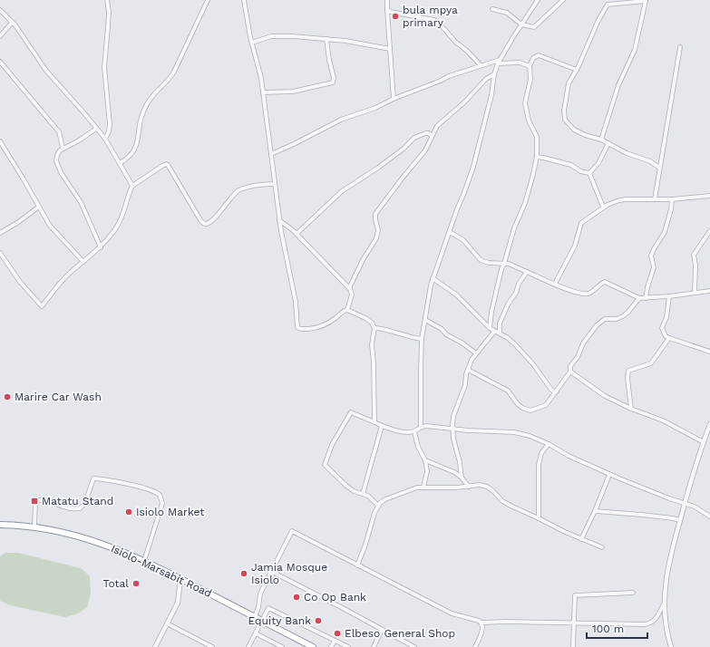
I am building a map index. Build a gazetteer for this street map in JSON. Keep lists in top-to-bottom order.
{
  "streets": {
    "highway": ["Isiolo-Marsabit Road"]
  },
  "places": {
    "other": [
      "bula mpya primary",
      "Marire Car Wash",
      "Isiolo Market",
      "Jamia Mosque Isiolo",
      "Total",
      "Co Op Bank",
      "Equity Bank",
      "Elbeso General Shop"
    ],
    "transit": ["Matatu Stand"]
  },
  "scale_bar": "100 m"
}
